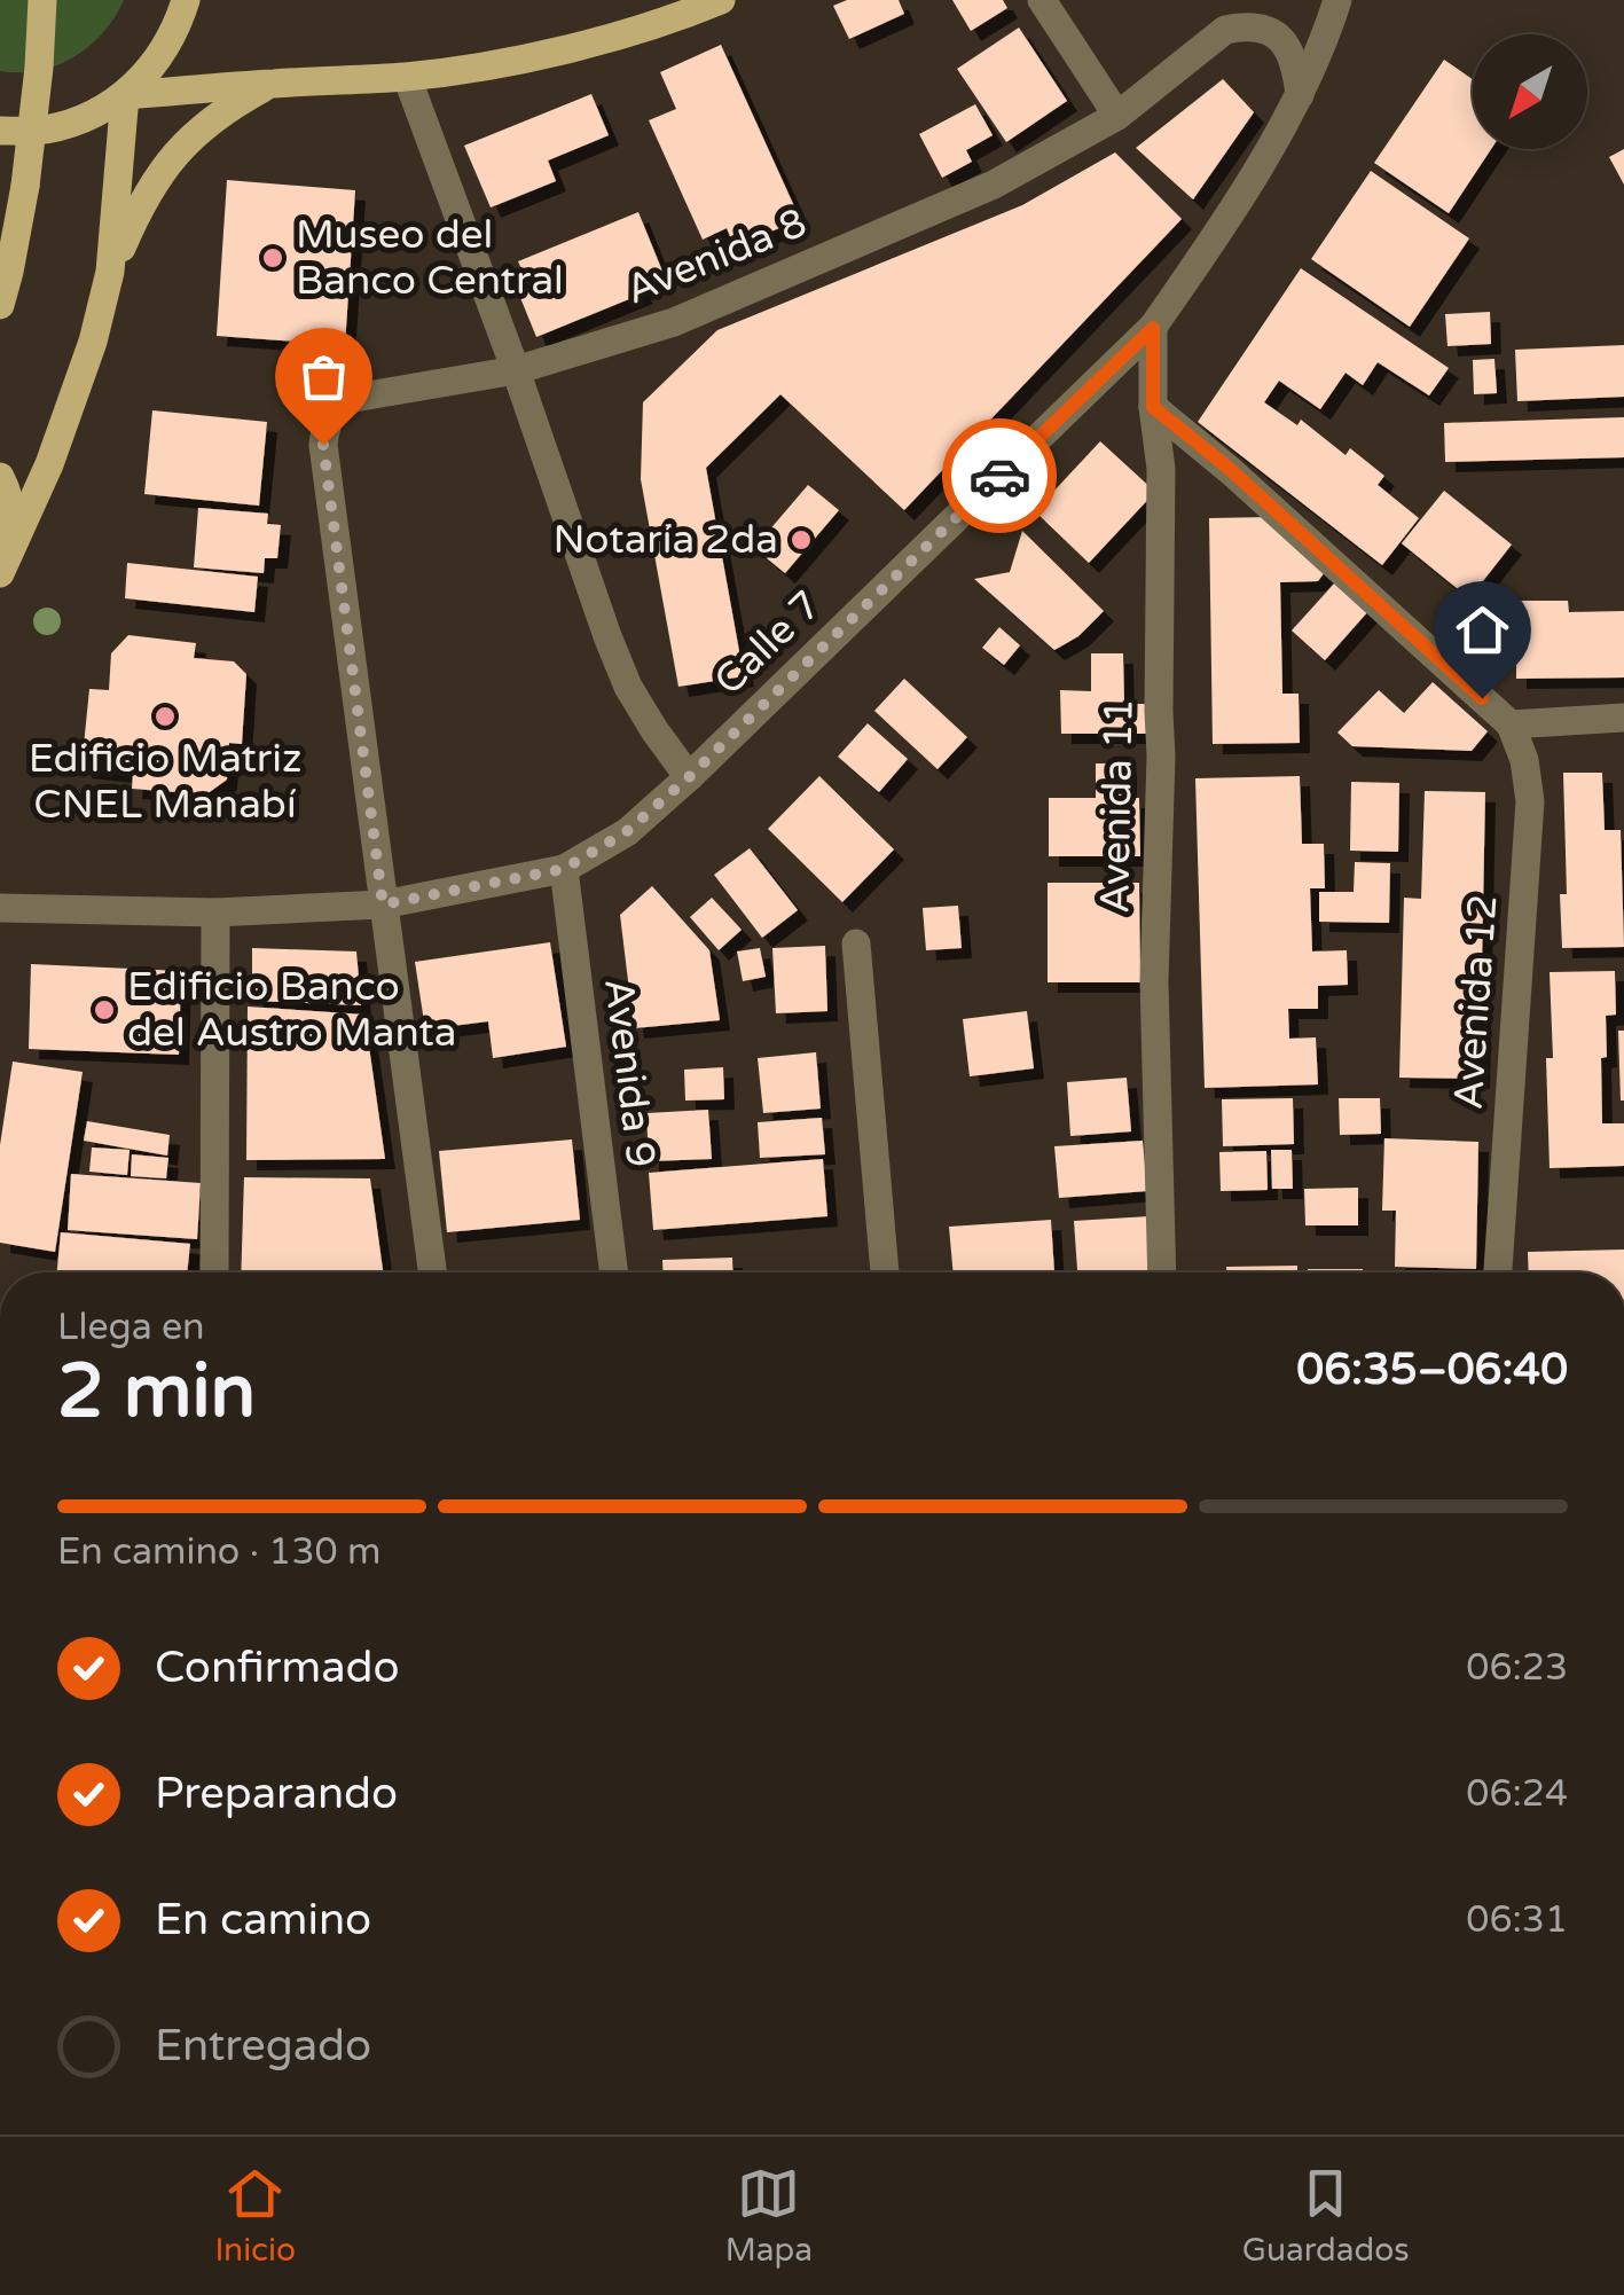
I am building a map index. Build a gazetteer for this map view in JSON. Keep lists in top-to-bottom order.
{
  "streets": {
    "street": [
      "Avenida 8",
      "Calle 7",
      "Avenida 11",
      "Avenida 12",
      "Avenida 9"
    ]
  },
  "crossings": [
    ["Avenida 8", "Calle 7"],
    ["Calle 7", "Avenida 11"],
    ["Calle 7", "Avenida 9"]
  ],
  "places": [
    "Museo del Banco Central",
    "Notaría 2da",
    "Edificio Matriz CNEL Manabí",
    "Edificio Banco del Austro Manta"
  ],
  "north": "bottom left",
  "page": {
    "heading": ["2 min", "Llega en", "06:35–06:40"],
    "bar": "En camino · 130 m",
    "list": [
      ["Confirmado", "06:23"],
      ["Preparando", "06:24"],
      ["En camino", "06:31"],
      "Entregado"
    ],
    "tabs": ["Inicio", "Mapa", "Guardados"]
  }
}
